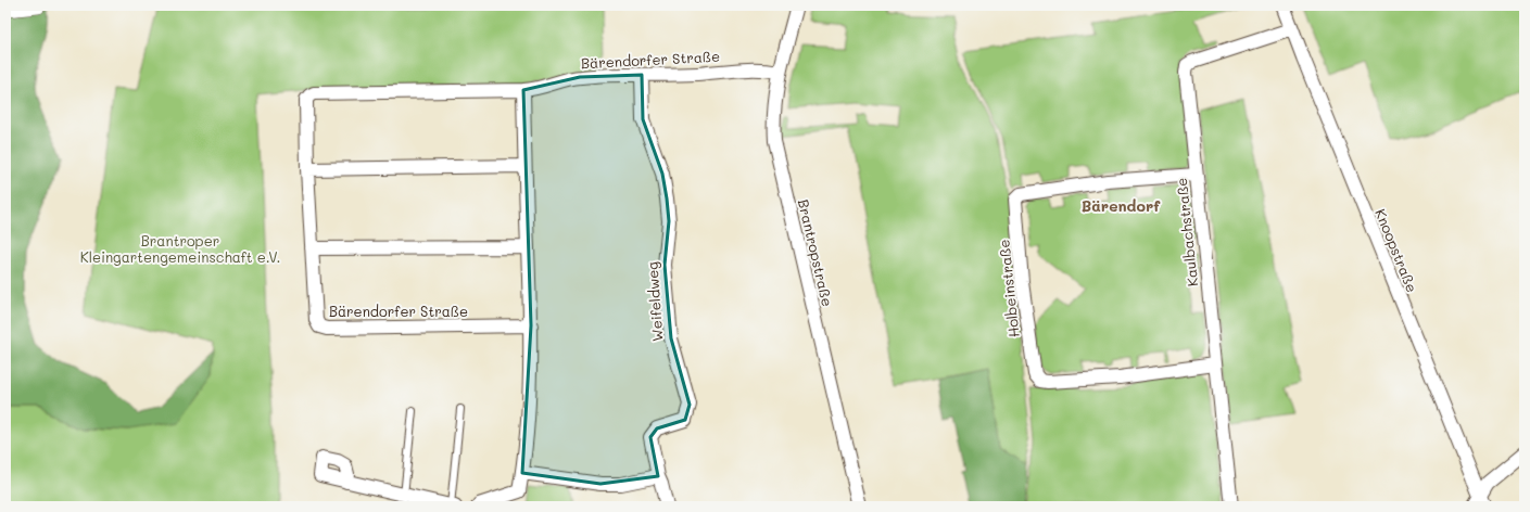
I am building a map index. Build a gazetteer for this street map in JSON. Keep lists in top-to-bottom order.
{
  "streets": {
    "street": [
      "Bärendorfer Straße",
      "Kaulbachstraße",
      "Knoopstraße",
      "Brantropstraße",
      "Holbeinstraße",
      "Weifeldweg"
    ]
  },
  "crossings": [
    ["Bärendorfer Straße", "Brantropstraße"],
    ["Bärendorfer Straße", "Weifeldweg"],
    ["Kaulbachstraße", "Knoopstraße"],
    ["Kaulbachstraße", "Holbeinstraße"]
  ],
  "districts": ["Bärendorf"],
  "parks": ["Brantroper Kleingartengemeinschaft e.V."]
}
